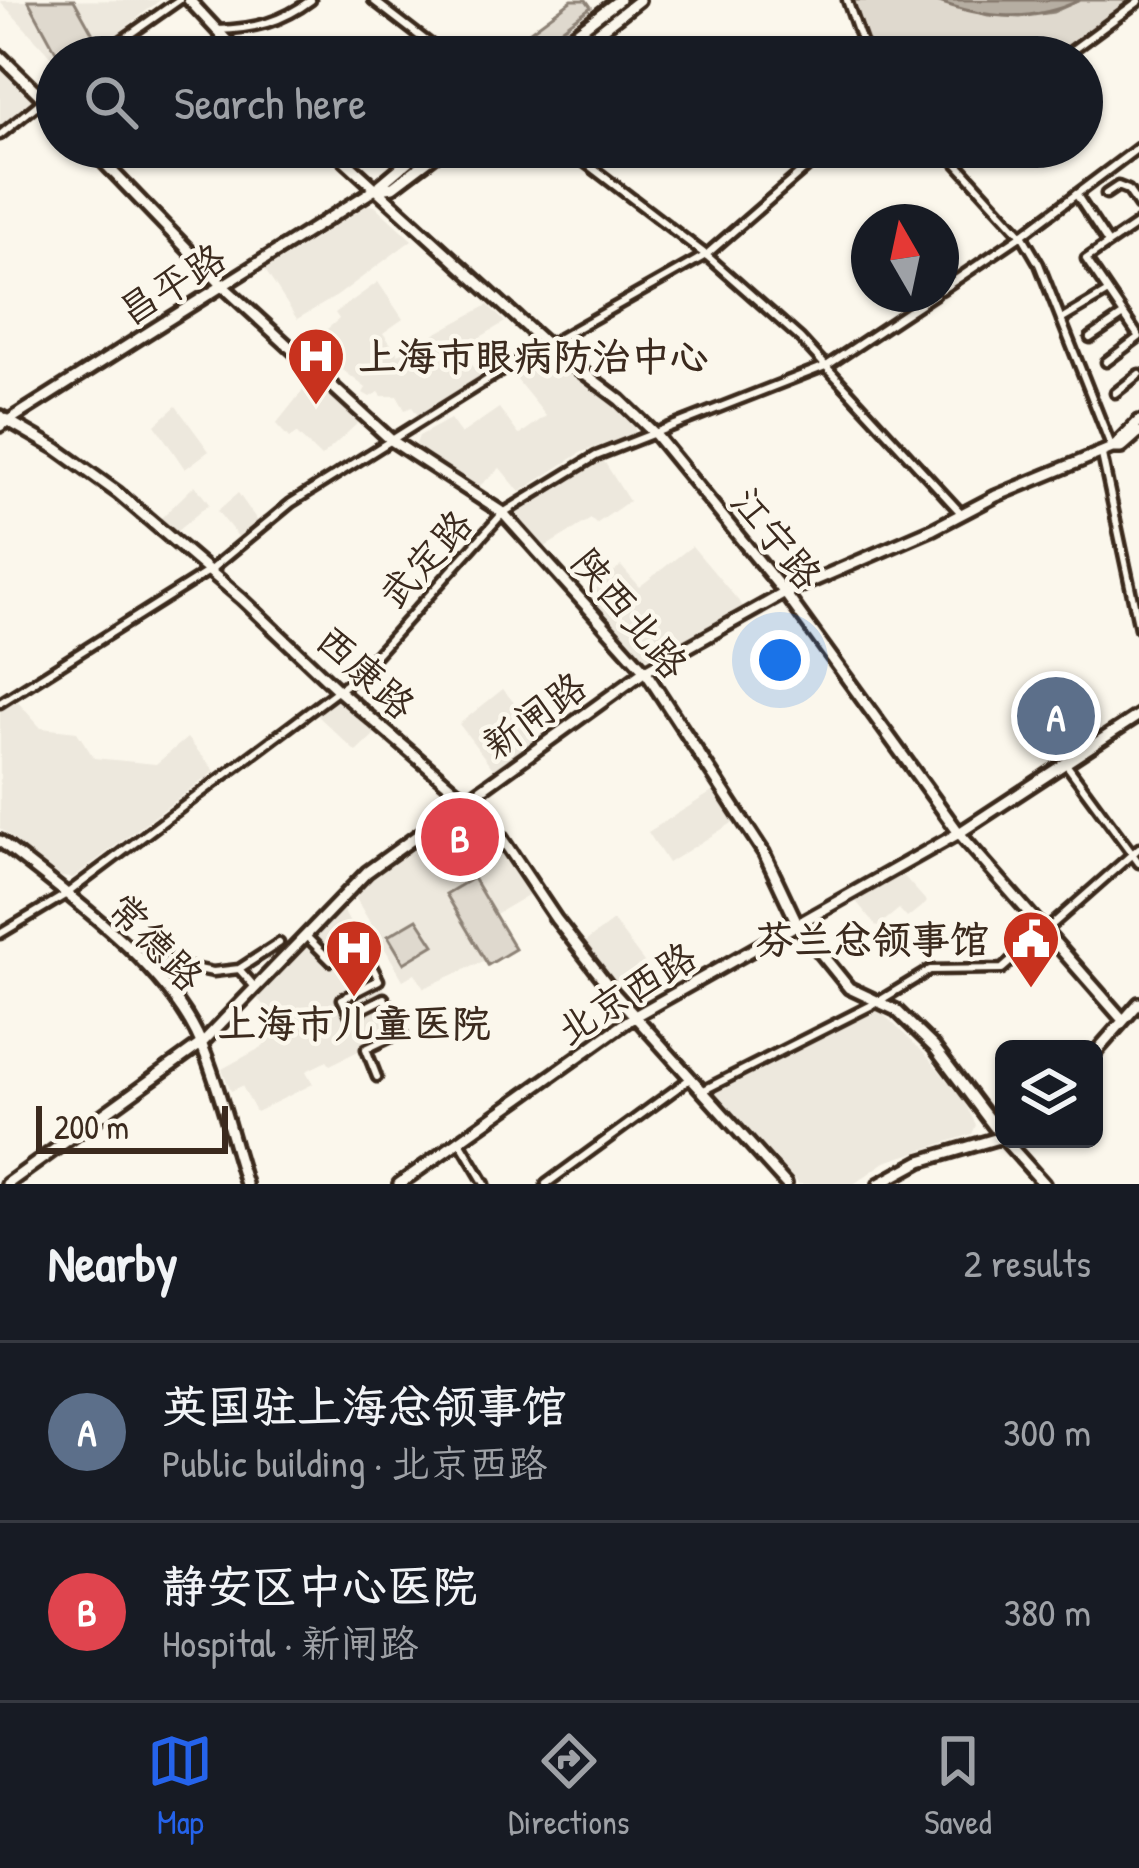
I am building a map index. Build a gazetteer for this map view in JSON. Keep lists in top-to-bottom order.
{
  "streets": {
    "main road": [
      "昌平路",
      "江宁路",
      "陕西北路",
      "西康路",
      "新闸路",
      "常德路",
      "北京西路"
    ],
    "street": ["武定路"]
  },
  "crossings": [
    ["昌平路", "江宁路"],
    ["昌平路", "陕西北路"],
    ["昌平路", "西康路"],
    ["江宁路", "武定路"],
    ["江宁路", "新闸路"],
    ["江宁路", "北京西路"],
    ["武定路", "陕西北路"],
    ["武定路", "西康路"],
    ["武定路", "常德路"],
    ["陕西北路", "新闸路"],
    ["陕西北路", "北京西路"],
    ["西康路", "新闸路"],
    ["西康路", "北京西路"],
    ["新闸路", "常德路"]
  ],
  "places": {
    "hospital": ["上海市眼病防治中心", "上海市儿童医院"],
    "public building": ["芬兰总领事馆"]
  },
  "scale_bar": "200 m",
  "north": "top",
  "page": {
    "search": "Search here",
    "pins": ["A", "B"],
    "scale": "200 m",
    "heading": ["Nearby", "2 results"],
    "list": [
      {
        "mark": "A",
        "name": "英国驻上海总领事馆",
        "note": "Public building · 北京西路",
        "value": "300 m"
      },
      {
        "mark": "B",
        "name": "静安区中心医院",
        "note": "Hospital · 新闸路",
        "value": "380 m"
      }
    ],
    "nav": ["Map", "Directions", "Saved"]
  }
}
